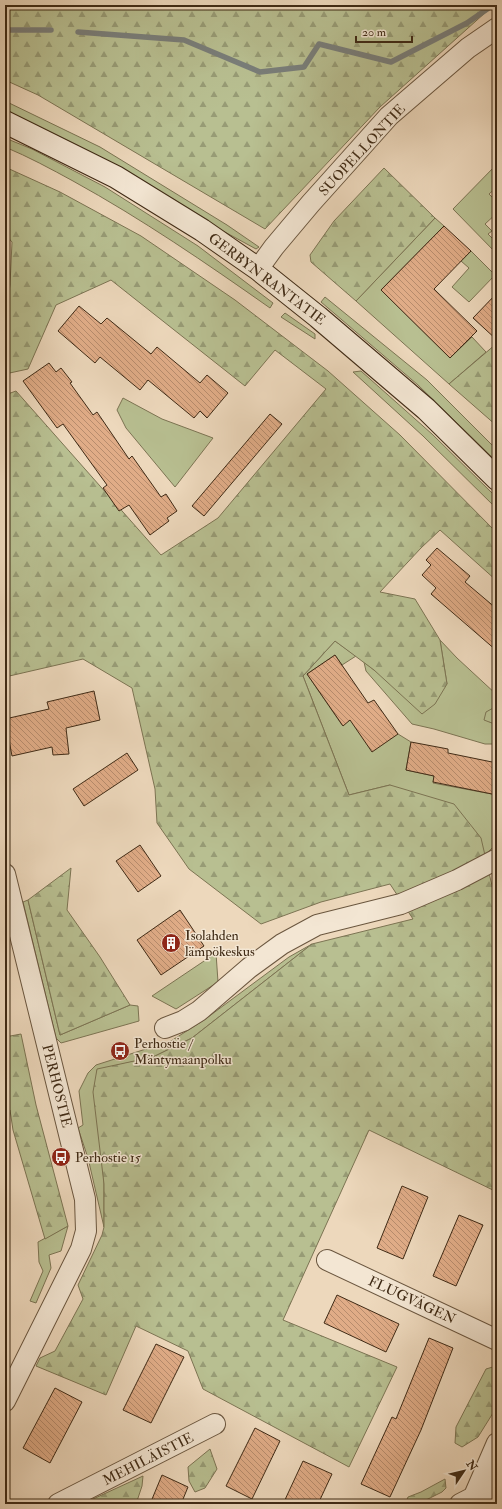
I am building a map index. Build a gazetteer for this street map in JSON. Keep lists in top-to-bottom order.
{
  "streets": {
    "main road": ["GERBYN RANTATIE"],
    "street": [
      "SUOPELLONTIE",
      "PERHOSTIE",
      "FLUGVÄGEN",
      "MEHILÄISTIE"
    ]
  },
  "crossings": [
    ["SUOPELLONTIE", "GERBYN RANTATIE"]
  ],
  "places": {
    "building": ["Isolahden lämpökeskus"],
    "bus stop": ["Perhostie / Mäntymaanpolku", "Perhostie 15"]
  },
  "scale_bar": "20 m",
  "north": "top right"
}
